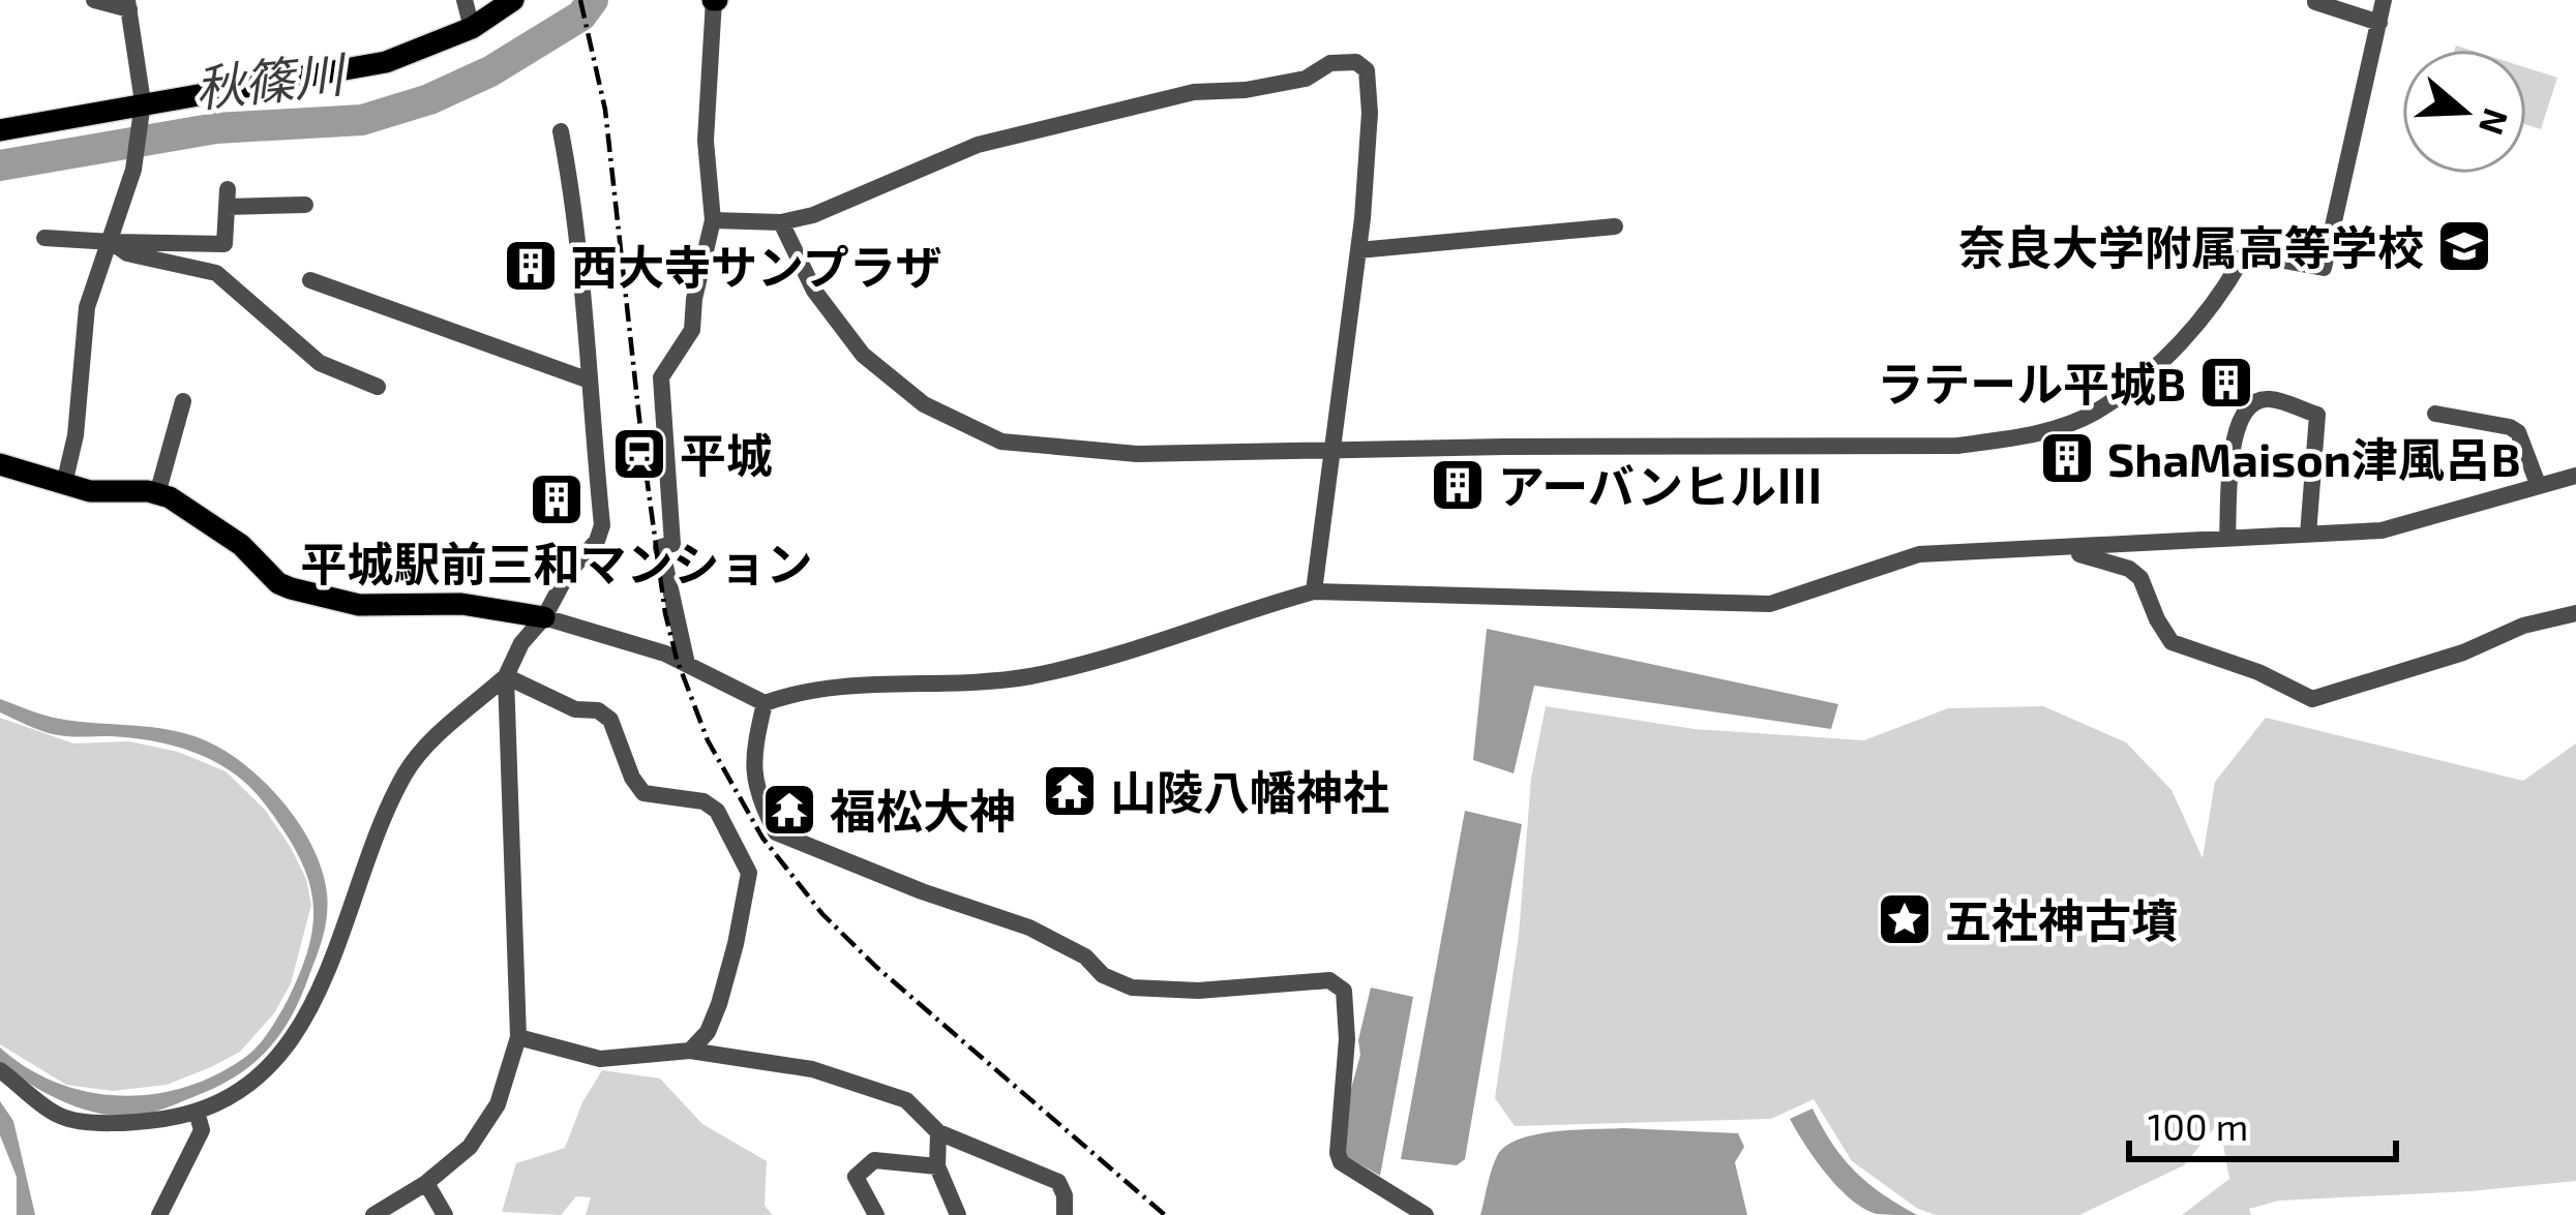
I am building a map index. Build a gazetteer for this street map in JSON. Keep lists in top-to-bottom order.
{
  "water": ["秋篠川"],
  "places": {
    "school or university": ["奈良大学附属高等学校"],
    "building": [
      "西大寺サンプラザ",
      "ラテール平城B",
      "ShaMaison津風呂B",
      "アーバンヒルⅢ",
      "平城駅前三和マンション"
    ],
    "station": ["平城"],
    "temple": ["山陵八幡神社", "福松大神"],
    "place": ["五社神古墳"]
  },
  "scale_bar": "100 m",
  "north": "right"
}
